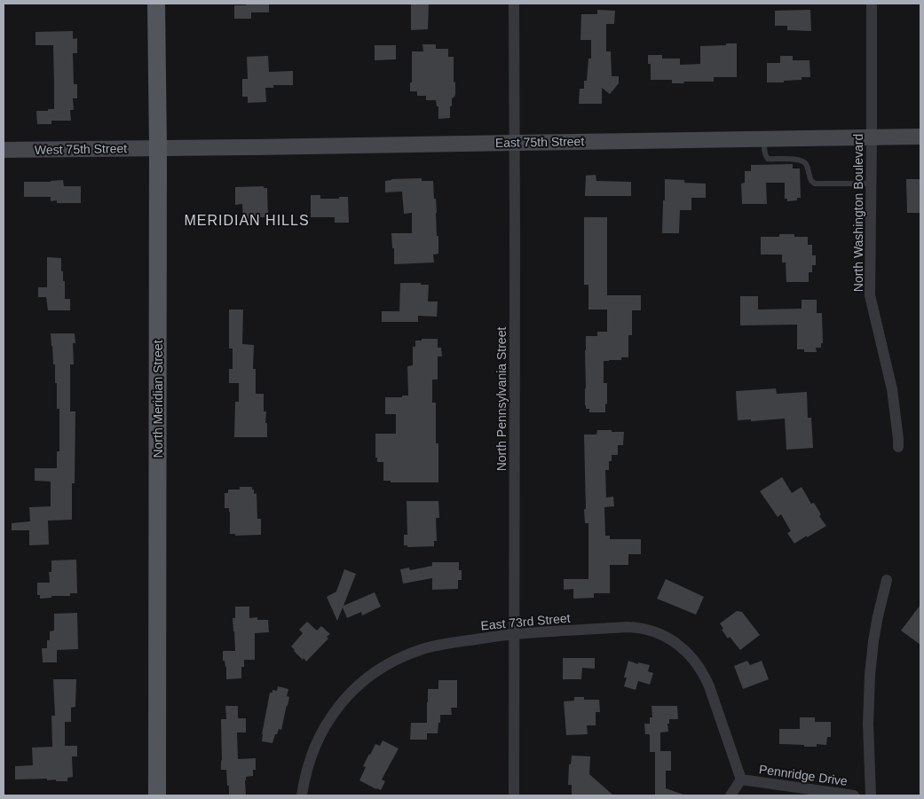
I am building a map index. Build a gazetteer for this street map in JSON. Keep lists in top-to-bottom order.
{
  "streets": {
    "main road": ["North Meridian Street"],
    "street": [
      "East 75th Street",
      "West 75th Street",
      "North Washington Boulevard",
      "North Pennsylvania Street",
      "East 73rd Street",
      "Pennridge Drive"
    ]
  },
  "crossings": [
    ["East 75th Street", "West 75th Street"],
    ["East 75th Street", "North Washington Boulevard"],
    ["East 75th Street", "North Meridian Street"],
    ["East 75th Street", "North Pennsylvania Street"],
    ["West 75th Street", "North Meridian Street"],
    ["North Pennsylvania Street", "East 73rd Street"],
    ["East 73rd Street", "Pennridge Drive"]
  ],
  "districts": ["MERIDIAN HILLS"]
}
